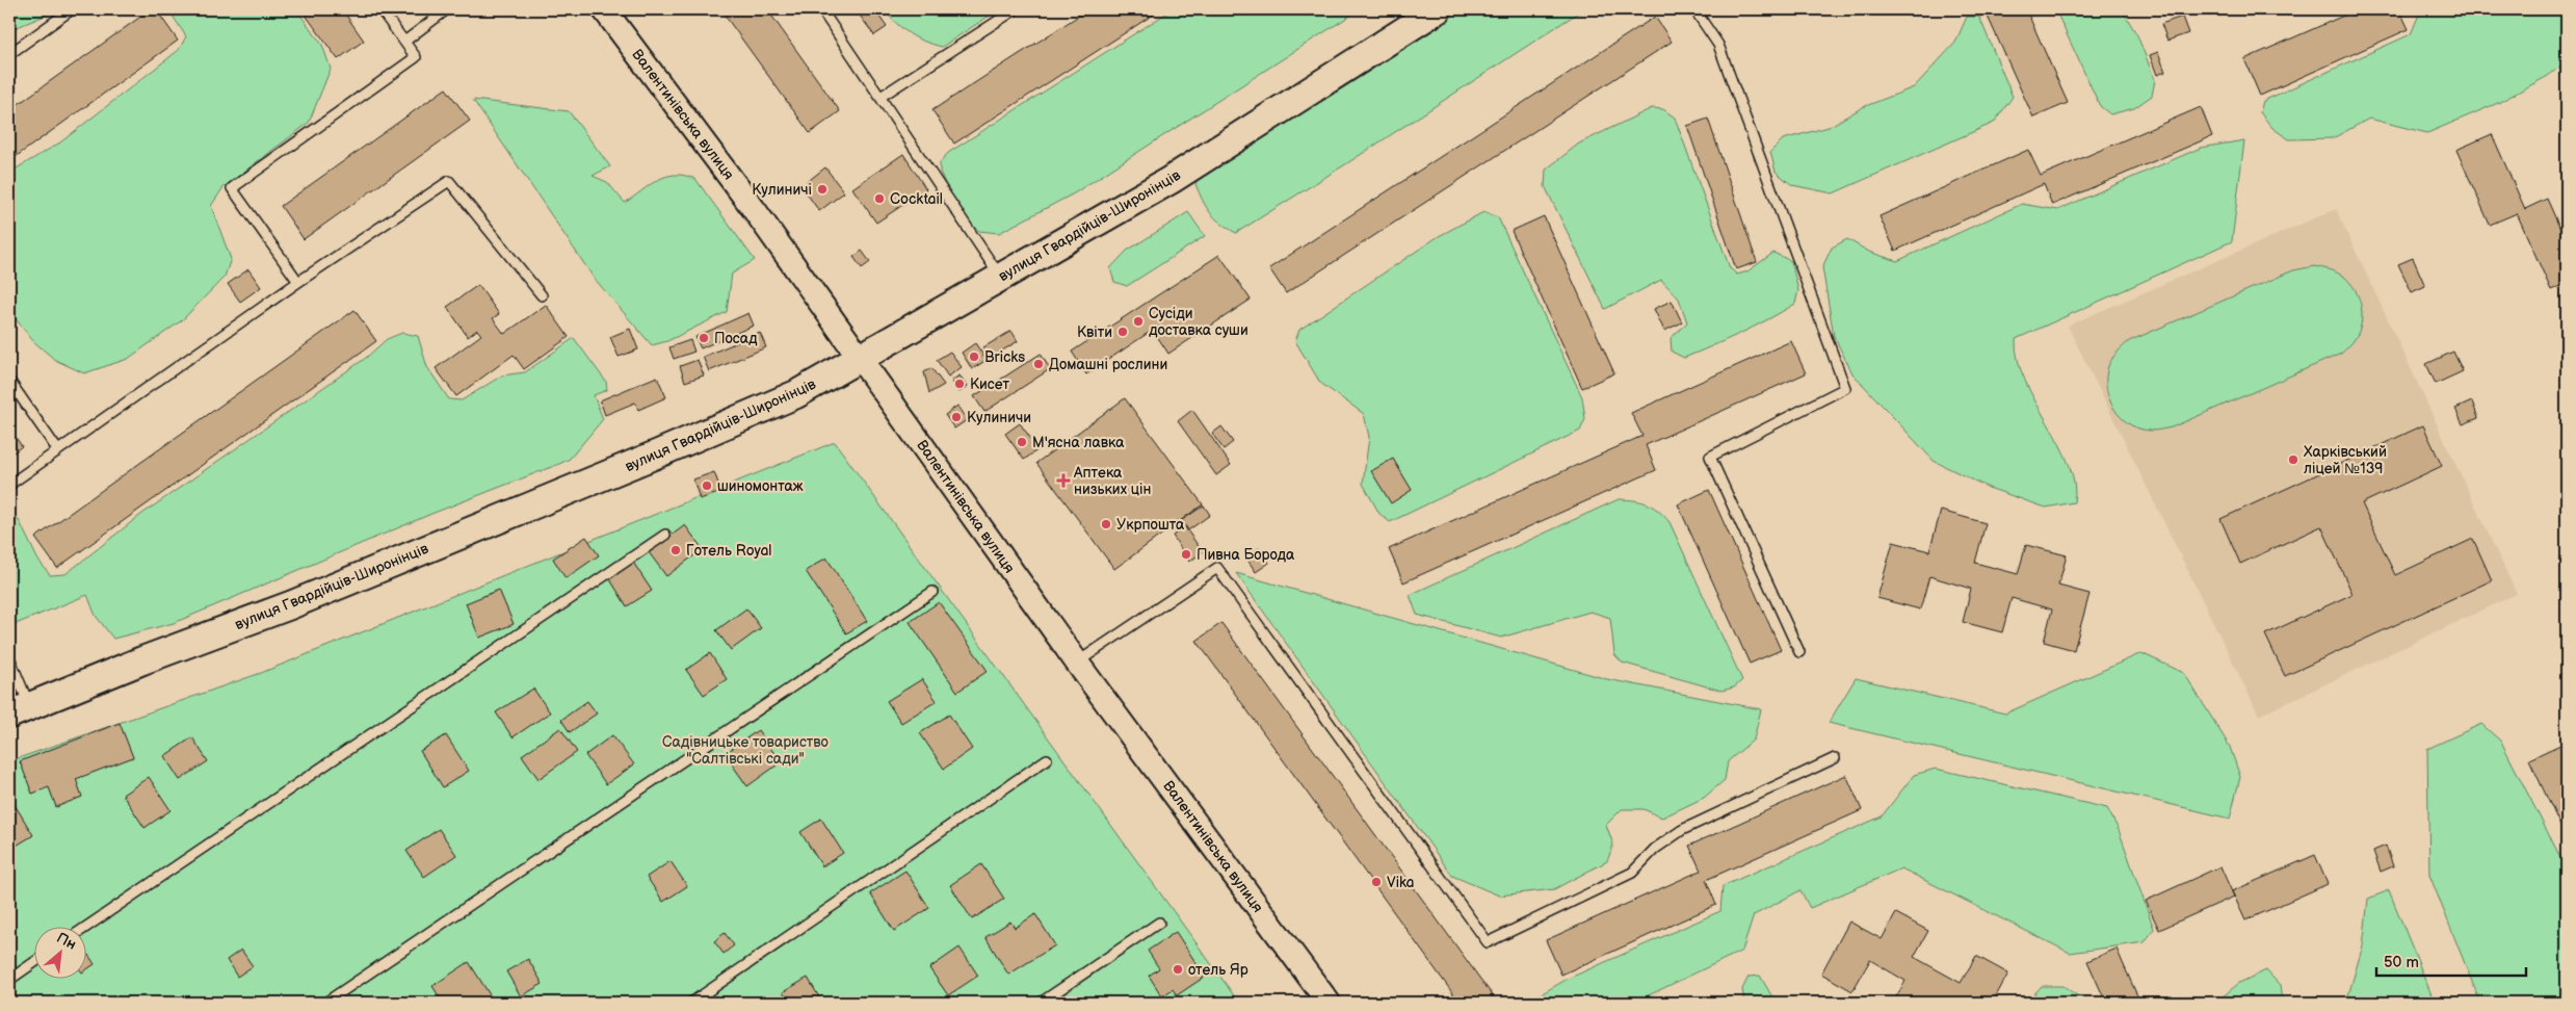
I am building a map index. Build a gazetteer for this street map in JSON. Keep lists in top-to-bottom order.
{
  "streets": {
    "main road": ["вулиця Гвардійців-Широнінців"],
    "street": ["Валентинівська вулиця"]
  },
  "crossings": [
    ["Валентинівська вулиця", "вулиця Гвардійців-Широнінців"]
  ],
  "parks": ["Садівницьке товариство \"Салтівські сади\""],
  "places": {
    "other": [
      "Кулиничі",
      "Cocktail",
      "Сусіди доставка суши",
      "Квіти",
      "Посад",
      "Bricks",
      "Домашні рослини",
      "Кисет",
      "Кулиничи",
      "М'ясна лавка",
      "Харківський ліцей №139",
      "шиномонтаж",
      "Укрпошта",
      "Готель Royal",
      "Пивна Борода",
      "Vika",
      "отель Яр"
    ],
    "health": ["Аптека низьких цін"]
  },
  "scale_bar": "50 m",
  "north": "top right"
}
